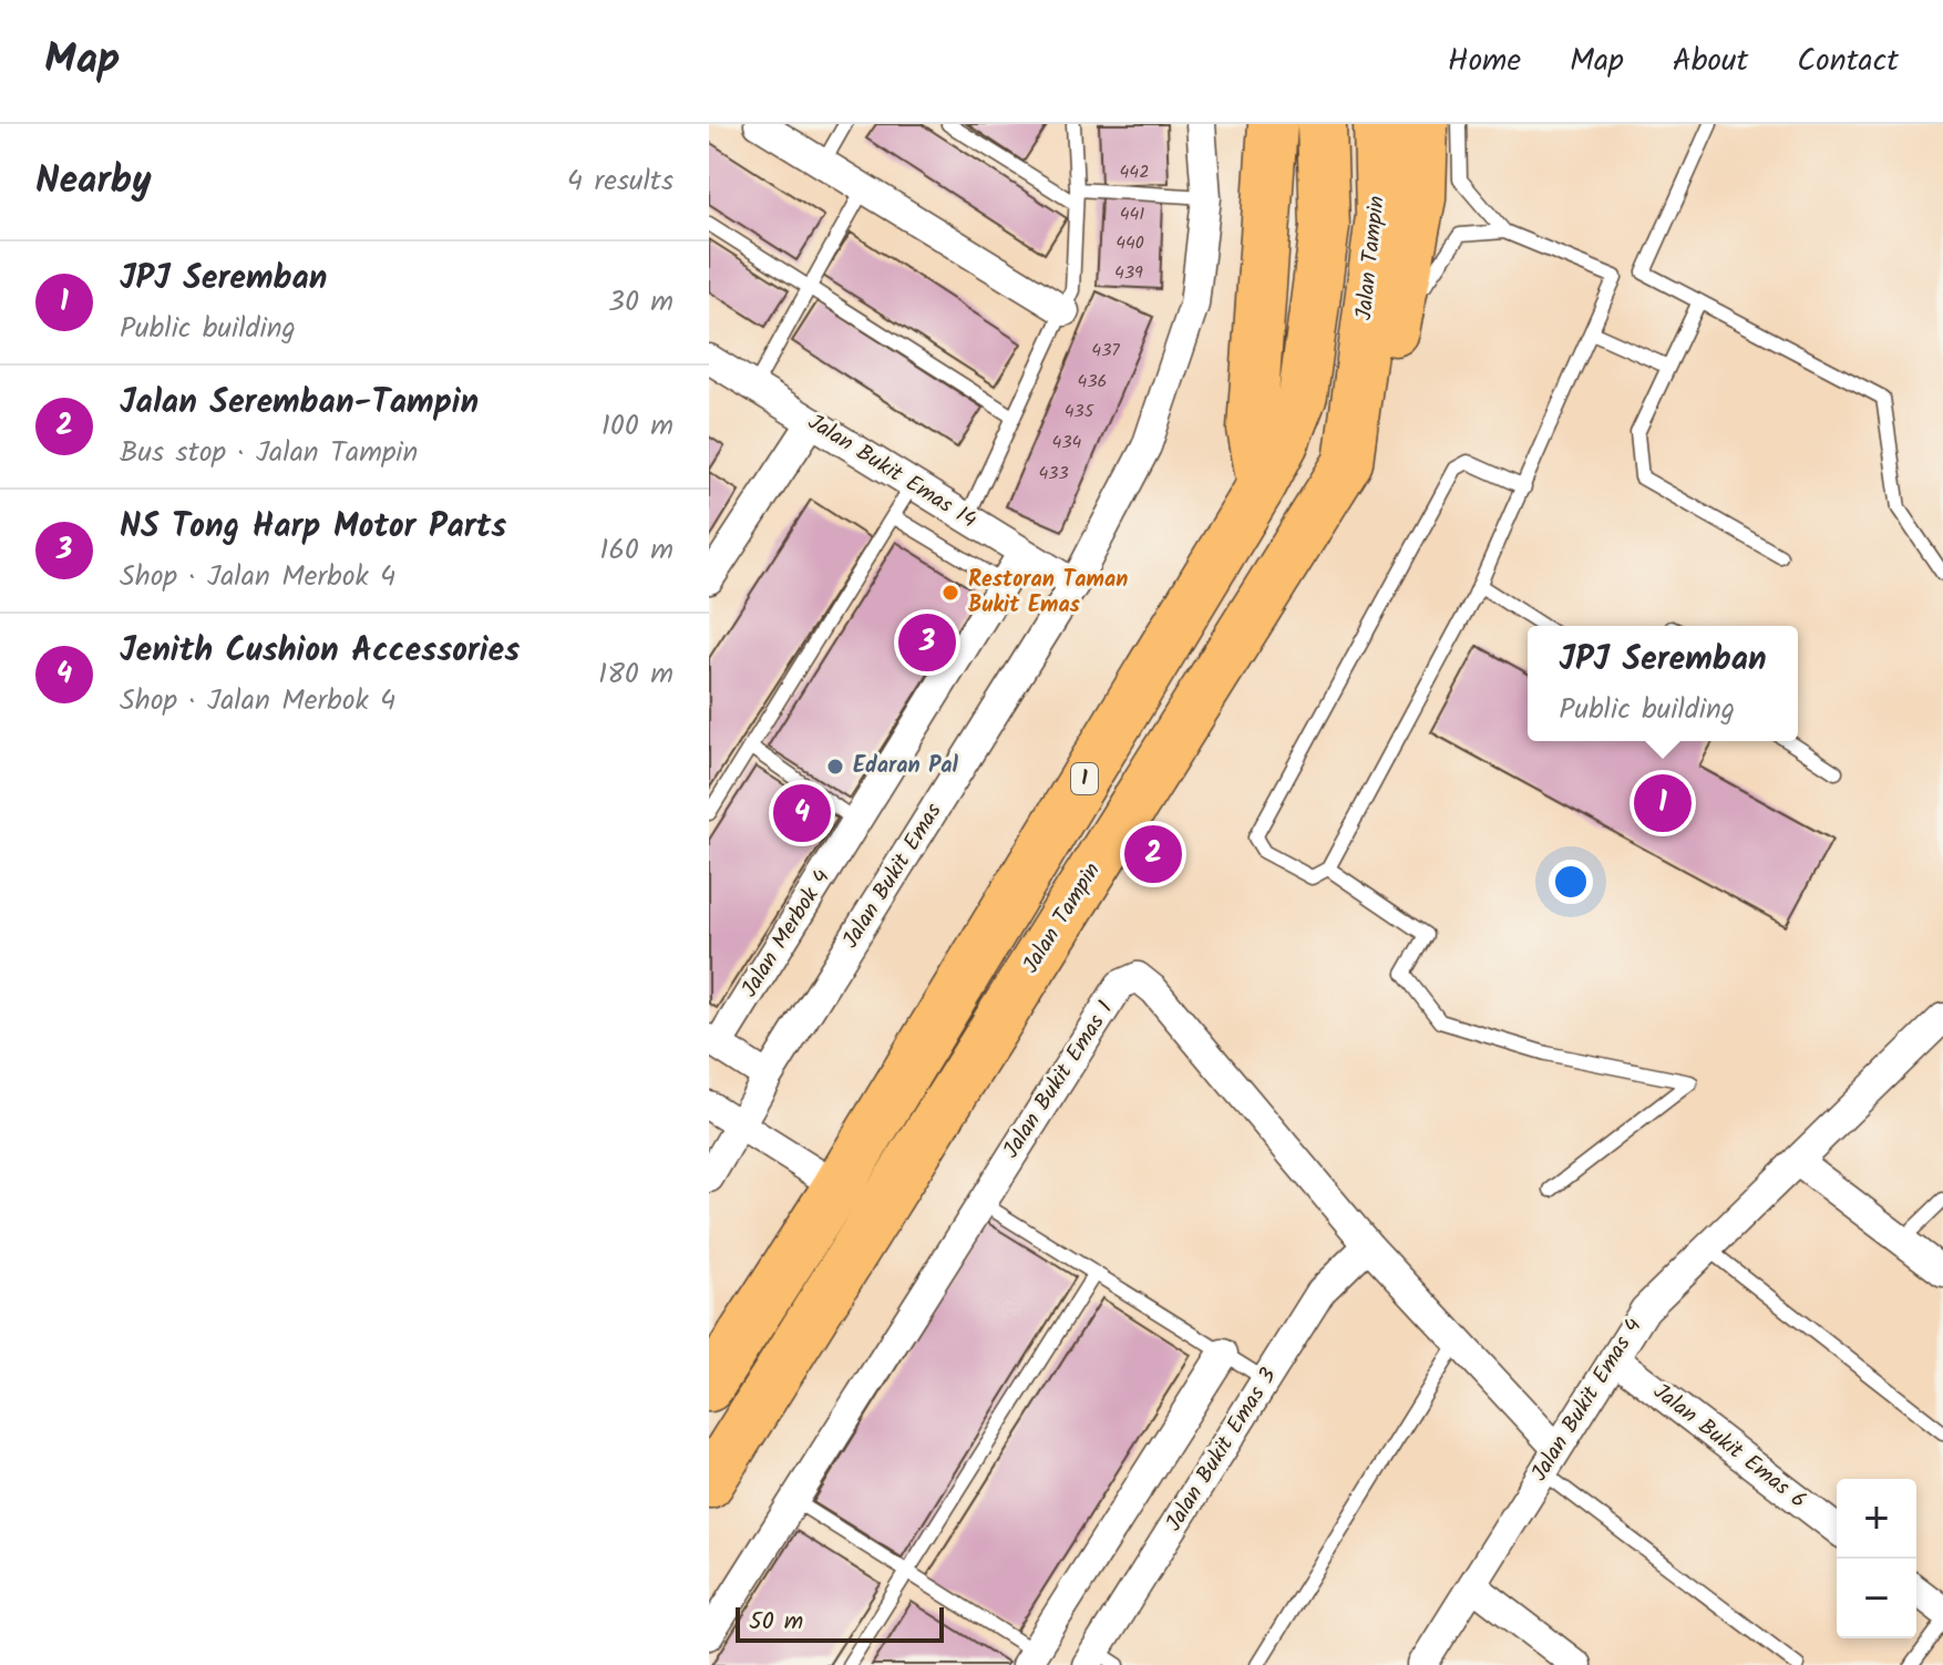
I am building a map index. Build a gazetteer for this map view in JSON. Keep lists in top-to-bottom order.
{
  "streets": {
    "highway": ["Jalan Tampin", "1"],
    "street": [
      "Jalan Bukit Emas 14",
      "Jalan Bukit Emas",
      "Jalan Merbok 4",
      "Jalan Bukit Emas 1",
      "Jalan Bukit Emas 4",
      "Jalan Bukit Emas 6",
      "Jalan Bukit Emas 3"
    ]
  },
  "crossings": [
    ["Jalan Bukit Emas 14", "Jalan Bukit Emas"],
    ["Jalan Bukit Emas 14", "Jalan Merbok 4"],
    ["Jalan Bukit Emas 1", "Jalan Bukit Emas 4"],
    ["Jalan Bukit Emas 1", "Jalan Bukit Emas 3"],
    ["Jalan Bukit Emas 4", "Jalan Bukit Emas 6"]
  ],
  "places": ["Restoran Taman Bukit Emas", "Edaran Pal"],
  "house_numbers": [
    "442",
    "441",
    "440",
    "439",
    "437",
    "436",
    "435",
    "434",
    "433"
  ],
  "scale_bar": "50 m",
  "page": {
    "header": "Map",
    "nav": [
      "Home",
      "Map",
      "About",
      "Contact"
    ],
    "heading": ["Nearby", "4 results"],
    "list": [
      {
        "mark": "1",
        "name": "JPJ Seremban",
        "note": "Public building",
        "value": "30 m"
      },
      {
        "mark": "2",
        "name": "Jalan Seremban-Tampin",
        "note": "Bus stop · Jalan Tampin",
        "value": "100 m"
      },
      {
        "mark": "3",
        "name": "NS Tong Harp Motor Parts",
        "note": "Shop · Jalan Merbok 4",
        "value": "160 m"
      },
      {
        "mark": "4",
        "name": "Jenith Cushion Accessories",
        "note": "Shop · Jalan Merbok 4",
        "value": "180 m"
      }
    ],
    "pins": [
      "3",
      "1",
      "4",
      "2"
    ],
    "popup": ["JPJ Seremban", "Public building"],
    "map_buttons": ["+", "−"],
    "scale": "50 m"
  }
}
